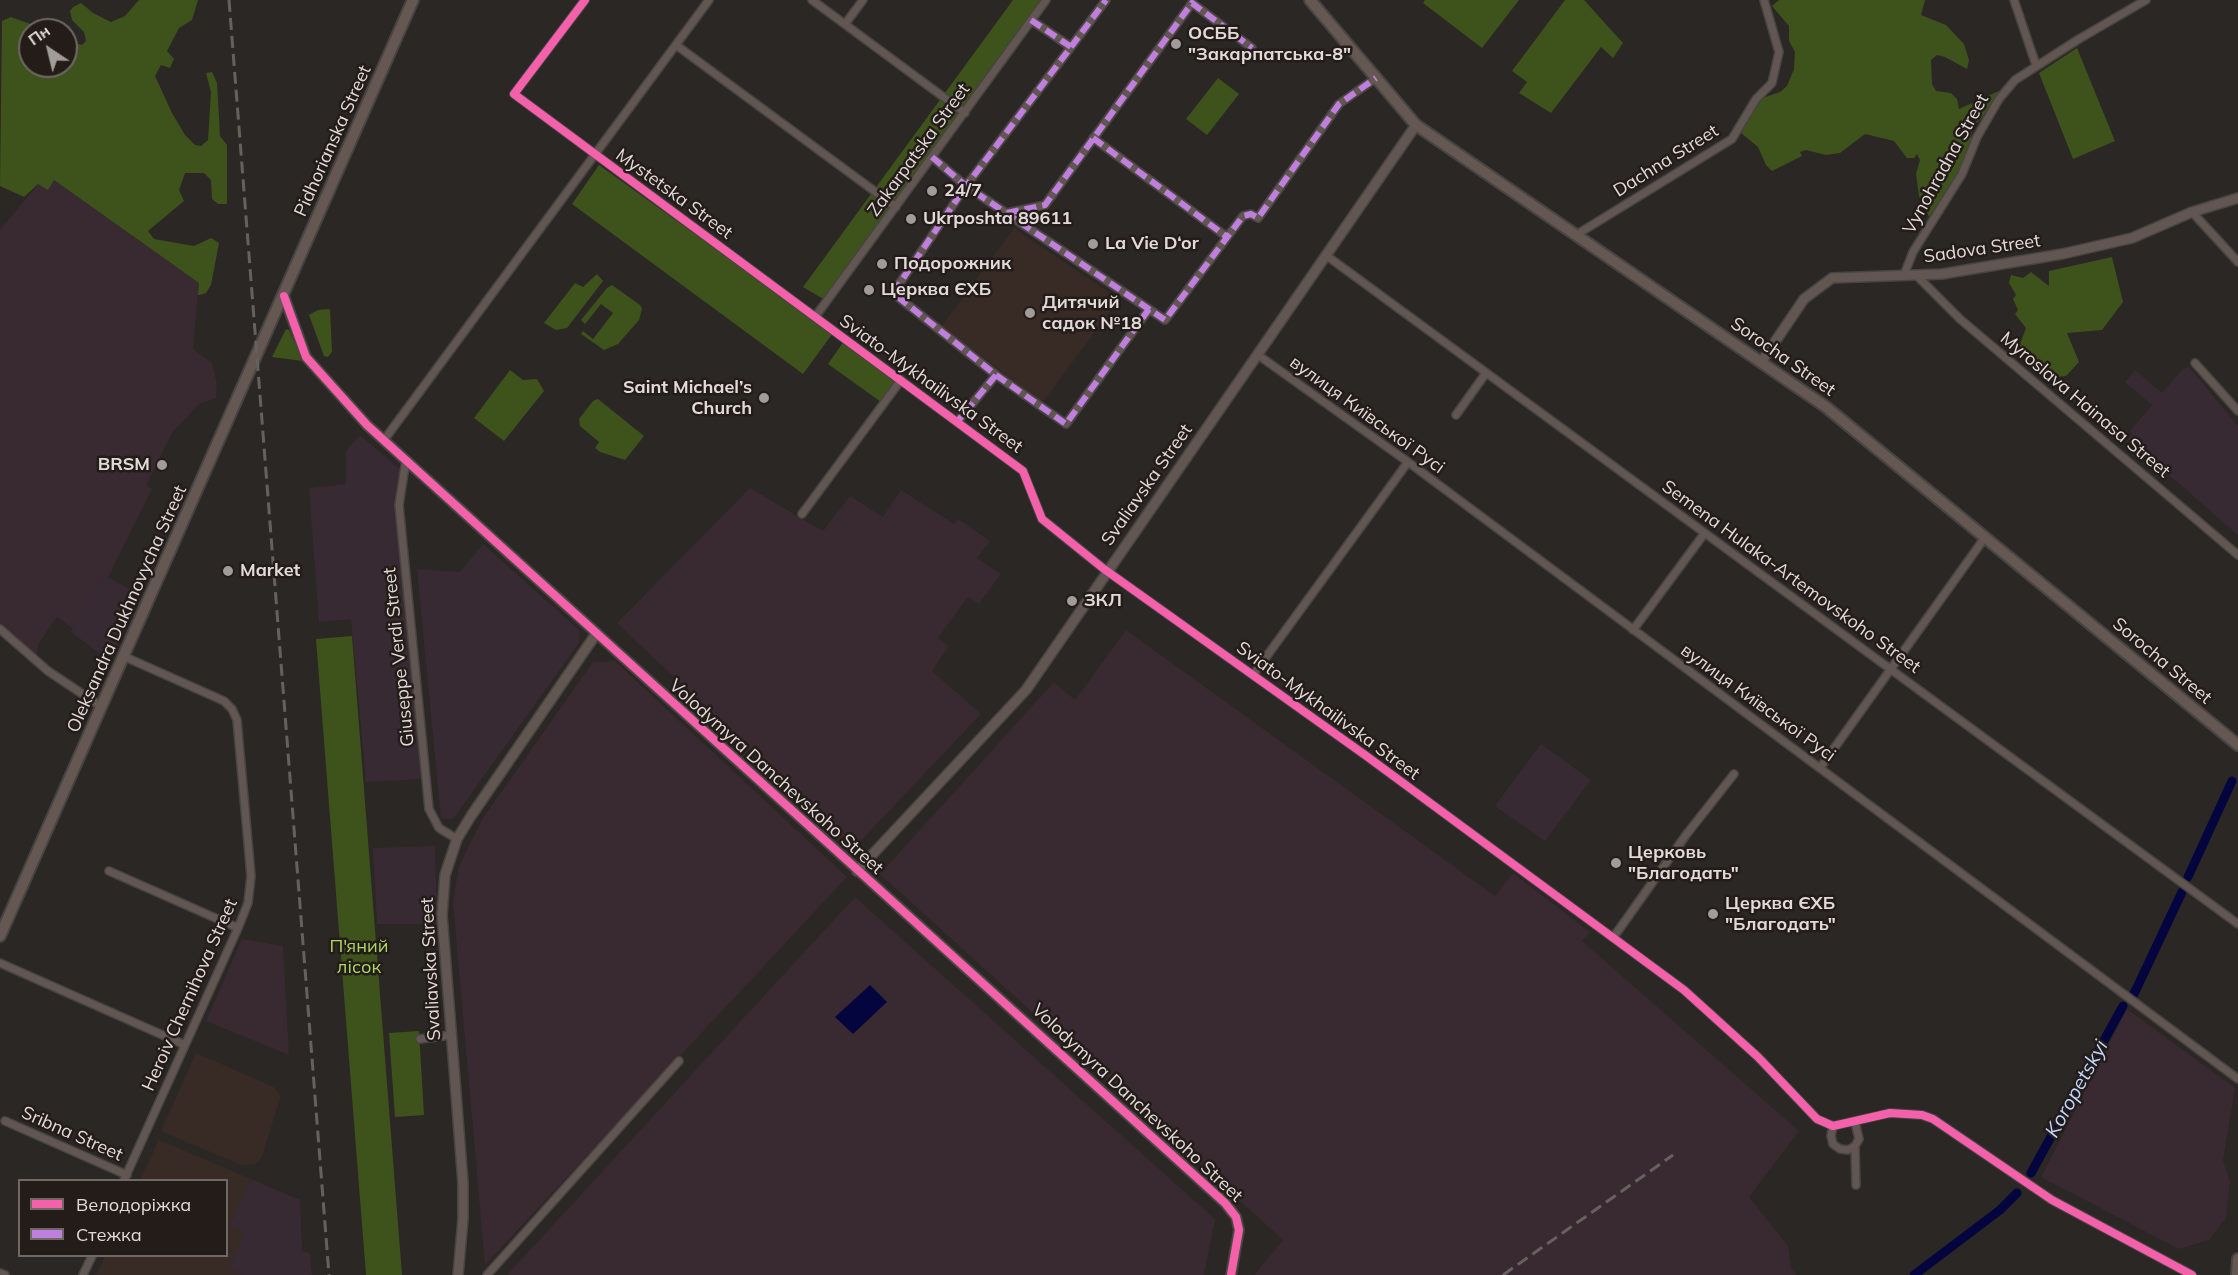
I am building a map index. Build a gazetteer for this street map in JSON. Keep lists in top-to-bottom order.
{
  "streets": {
    "main road": ["Pidhorianska Street", "Sorocha Street", "Oleksandra Dukhnovycha Street"],
    "street": [
      "Zakarpatska Street",
      "Dachna Street",
      "Vynohradna Street",
      "Mystetska Street",
      "Sadova Street",
      "Sviato-Mykhailivska Street",
      "Myroslava Hainasa Street",
      "вулиця Київської Русі",
      "Svaliavska Street",
      "Semena Hulaka-Artemovskoho Street",
      "Giuseppe Verdi Street",
      "Volodymyra Danchevskoho Street",
      "Heroiv Chernihova Street",
      "Sribna Street"
    ]
  },
  "crossings": [
    ["Pidhorianska Street", "Oleksandra Dukhnovycha Street"],
    ["Pidhorianska Street", "Volodymyra Danchevskoho Street"],
    ["Zakarpatska Street", "Mystetska Street"],
    ["Zakarpatska Street", "Sviato-Mykhailivska Street"],
    ["Dachna Street", "Sorocha Street"],
    ["Vynohradna Street", "Sadova Street"],
    ["Mystetska Street", "Sviato-Mykhailivska Street"],
    ["Sadova Street", "Sorocha Street"],
    ["Sadova Street", "Myroslava Hainasa Street"],
    ["Sorocha Street", "Svaliavska Street"],
    ["Sviato-Mykhailivska Street", "Svaliavska Street"],
    ["вулиця Київської Русі", "Svaliavska Street"],
    ["Svaliavska Street", "Semena Hulaka-Artemovskoho Street"],
    ["Svaliavska Street", "Giuseppe Verdi Street"],
    ["Svaliavska Street", "Volodymyra Danchevskoho Street"],
    ["Oleksandra Dukhnovycha Street", "Volodymyra Danchevskoho Street"],
    ["Oleksandra Dukhnovycha Street", "Heroiv Chernihova Street"],
    ["Giuseppe Verdi Street", "Volodymyra Danchevskoho Street"],
    ["Heroiv Chernihova Street", "Sribna Street"]
  ],
  "water": ["Koropetskyi"],
  "parks": ["П'яний лісок"],
  "places": [
    "ОСББ \"Закарпатська-8\"",
    "24/7",
    "Ukrposhta 89611",
    "La Vie D‘or",
    "Подорожник",
    "Церква ЄХБ",
    "Дитячий садок №18",
    "Saint Michael’s Church",
    "BRSM",
    "Market",
    "ЗКЛ",
    "Церковь \"Благодать\"",
    "Церква ЄХБ \"Благодать\""
  ],
  "legend": ["Велодоріжка", "Стежка"],
  "north": "top left"
}
